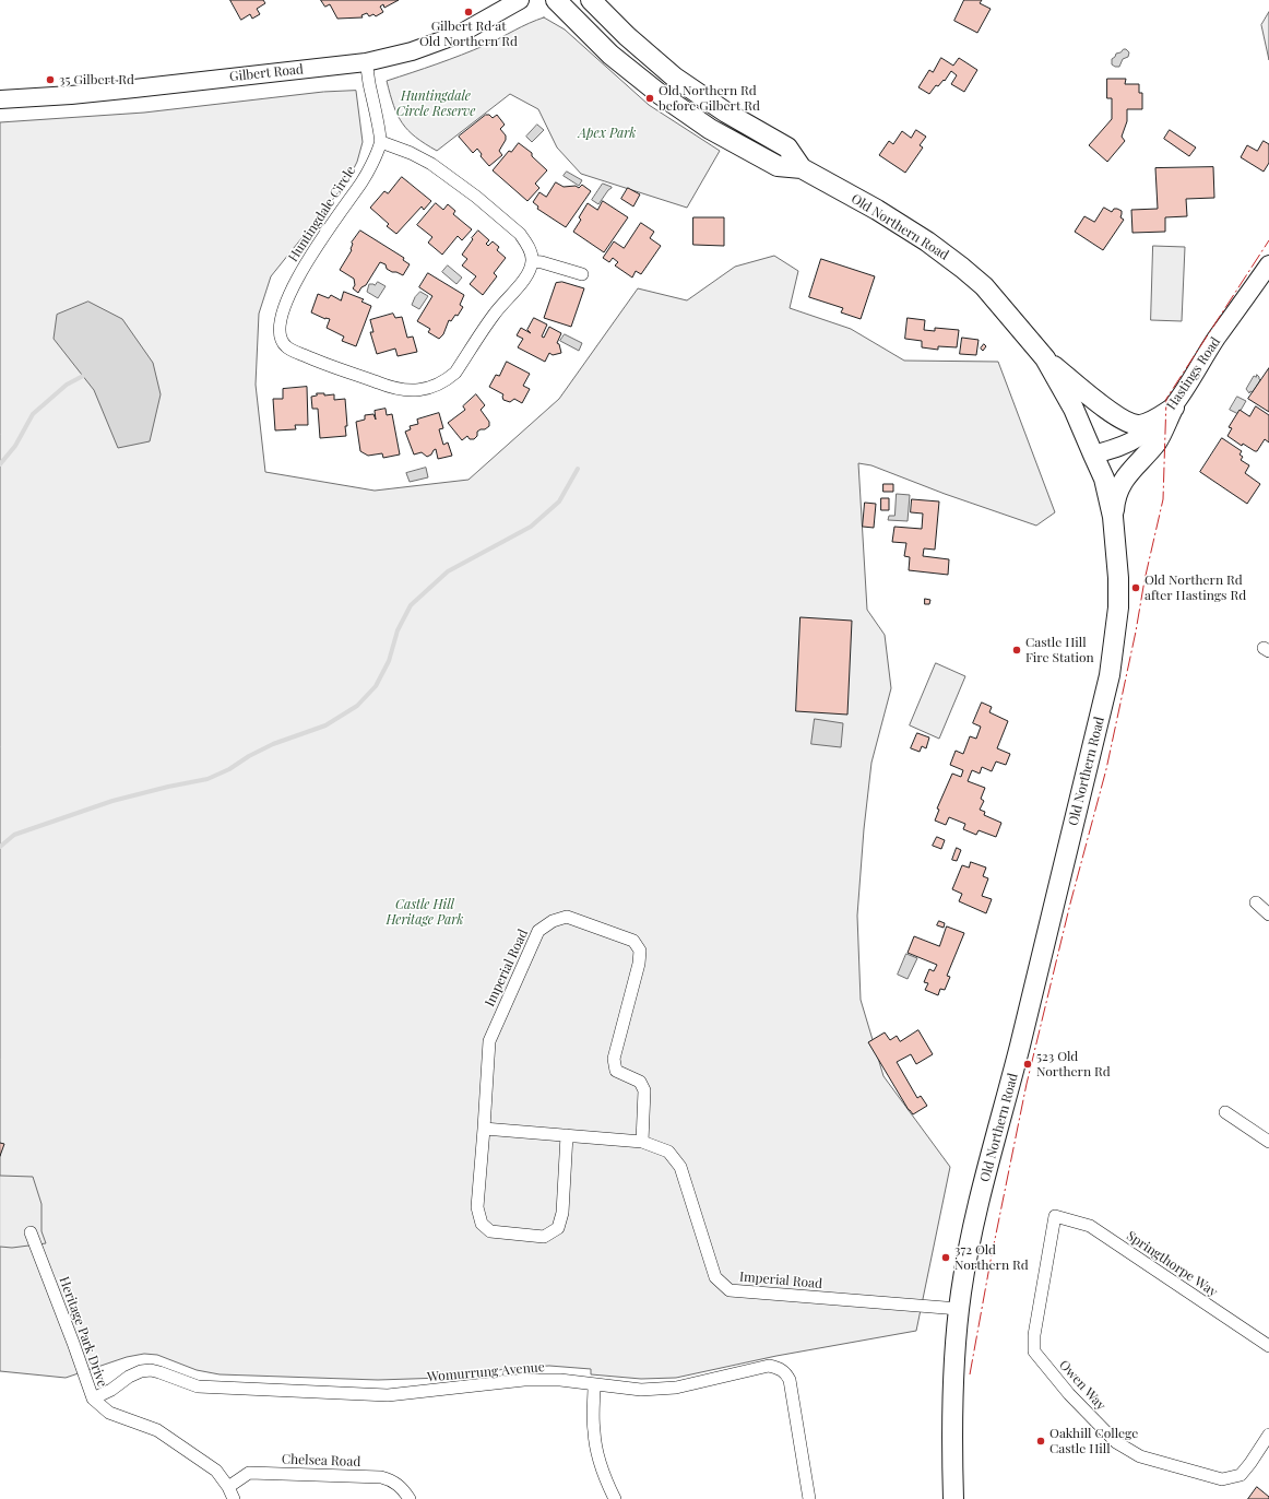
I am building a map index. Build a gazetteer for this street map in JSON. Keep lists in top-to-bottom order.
{
  "streets": {
    "main road": ["Gilbert Road", "Old Northern Road", "Hastings Road"],
    "street": [
      "Huntingdale Circle",
      "Imperial Road",
      "Springthorpe Way",
      "Heritage Park Drive",
      "Womurrung Avenue",
      "Owen Way",
      "Chelsea Road"
    ]
  },
  "crossings": [
    ["Old Northern Road", "Hastings Road"],
    ["Old Northern Road", "Imperial Road"],
    ["Springthorpe Way", "Owen Way"],
    ["Heritage Park Drive", "Womurrung Avenue"],
    ["Heritage Park Drive", "Chelsea Road"]
  ],
  "parks": ["Huntingdale Circle Reserve", "Apex Park", "Castle Hill Heritage Park"],
  "places": [
    "Gilbert Rd at Old Northern Rd",
    "35 Gilbert Rd",
    "Old Northern Rd before Gilbert Rd",
    "Old Northern Rd after Hastings Rd",
    "Castle Hill Fire Station",
    "523 Old Northern Rd",
    "372 Old Northern Rd",
    "Oakhill College Castle Hill"
  ]
}
